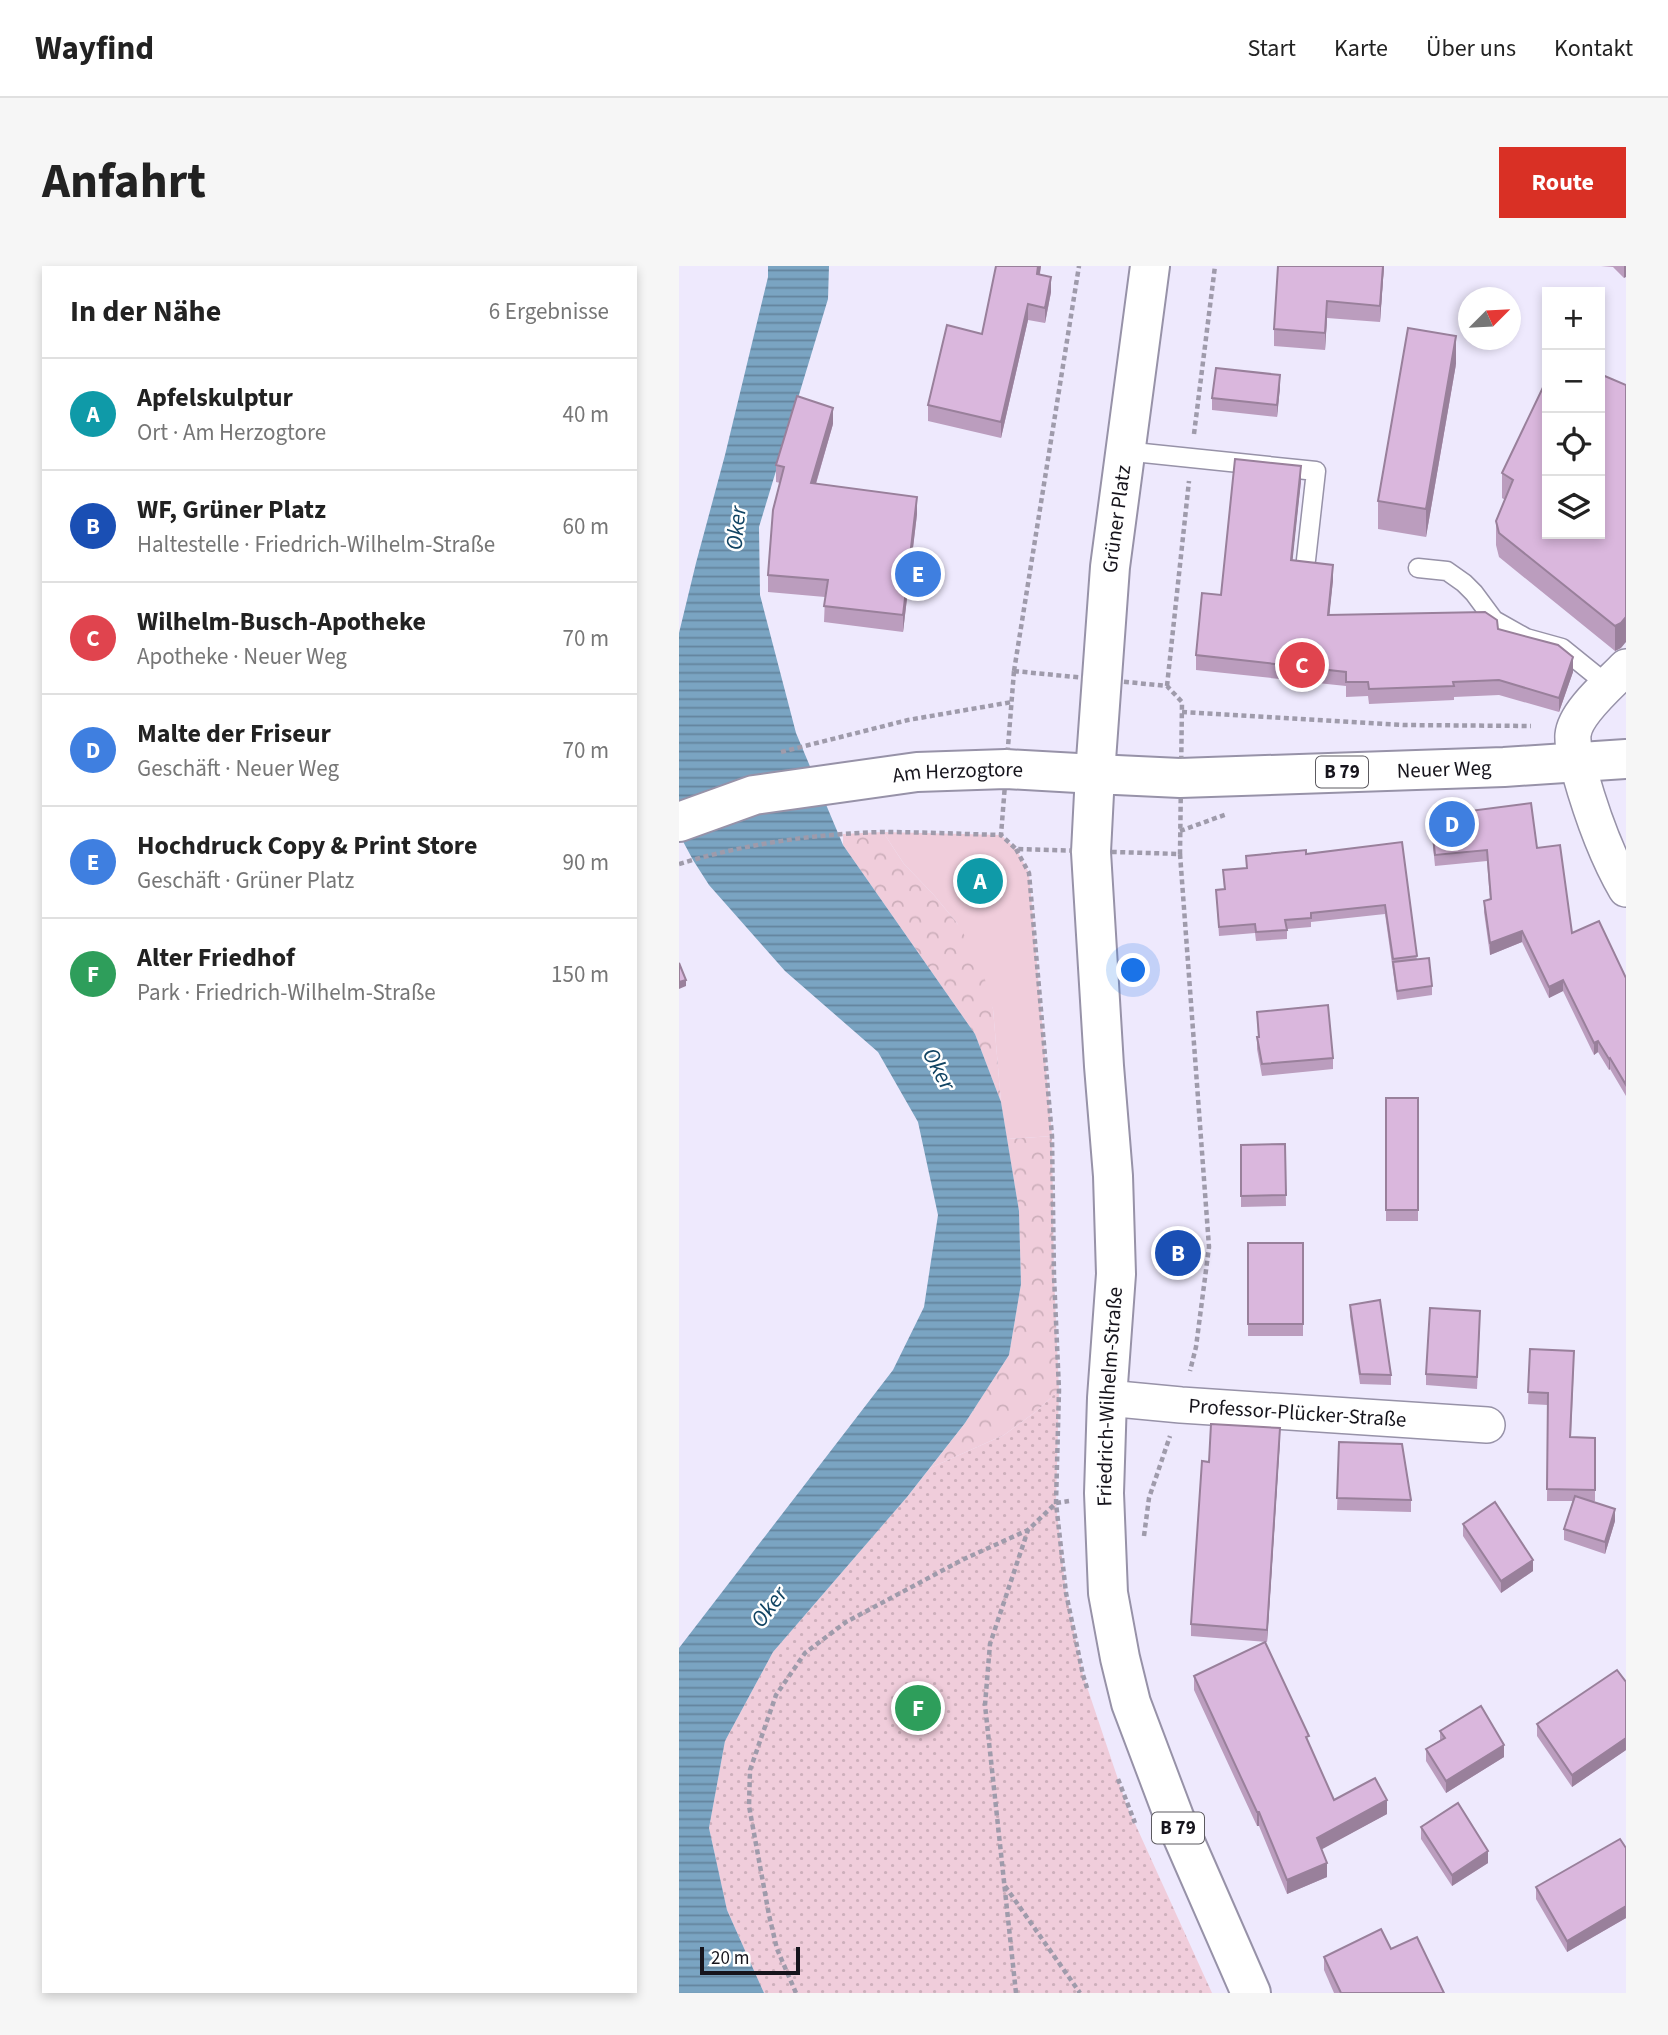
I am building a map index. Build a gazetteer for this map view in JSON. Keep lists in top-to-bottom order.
{
  "streets": {
    "main road": [
      "Grüner Platz",
      "Neuer Weg",
      "B 79",
      "Am Herzogtore",
      "Friedrich-Wilhelm-Straße"
    ],
    "street": ["Professor-Plücker-Straße"]
  },
  "crossings": [
    ["Grüner Platz", "Neuer Weg"],
    ["Grüner Platz", "Am Herzogtore"],
    ["Grüner Platz", "Friedrich-Wilhelm-Straße"],
    ["Neuer Weg", "Am Herzogtore"],
    ["Neuer Weg", "Friedrich-Wilhelm-Straße"],
    ["Am Herzogtore", "Friedrich-Wilhelm-Straße"],
    ["Friedrich-Wilhelm-Straße", "Professor-Plücker-Straße"]
  ],
  "water": ["Oker"],
  "scale_bar": "20 m",
  "north": "top right",
  "page": {
    "header": "Wayfind",
    "nav": [
      "Start",
      "Karte",
      "Über uns",
      "Kontakt"
    ],
    "title": "Anfahrt",
    "buttons": "Route",
    "heading": ["In der Nähe", "6 Ergebnisse"],
    "map_buttons": ["+", "−"],
    "list": [
      {
        "mark": "A",
        "name": "Apfelskulptur",
        "note": "Ort · Am Herzogtore",
        "value": "40 m"
      },
      {
        "mark": "B",
        "name": "WF, Grüner Platz",
        "note": "Haltestelle · Friedrich-Wilhelm-Straße",
        "value": "60 m"
      },
      {
        "mark": "C",
        "name": "Wilhelm-Busch-Apotheke",
        "note": "Apotheke · Neuer Weg",
        "value": "70 m"
      },
      {
        "mark": "D",
        "name": "Malte der Friseur",
        "note": "Geschäft · Neuer Weg",
        "value": "70 m"
      },
      {
        "mark": "E",
        "name": "Hochdruck Copy & Print Store",
        "note": "Geschäft · Grüner Platz",
        "value": "90 m"
      },
      {
        "mark": "F",
        "name": "Alter Friedhof",
        "note": "Park · Friedrich-Wilhelm-Straße",
        "value": "150 m"
      }
    ],
    "pins": [
      "E",
      "C",
      "D",
      "A",
      "B",
      "F"
    ],
    "scale": "20 m"
  }
}
